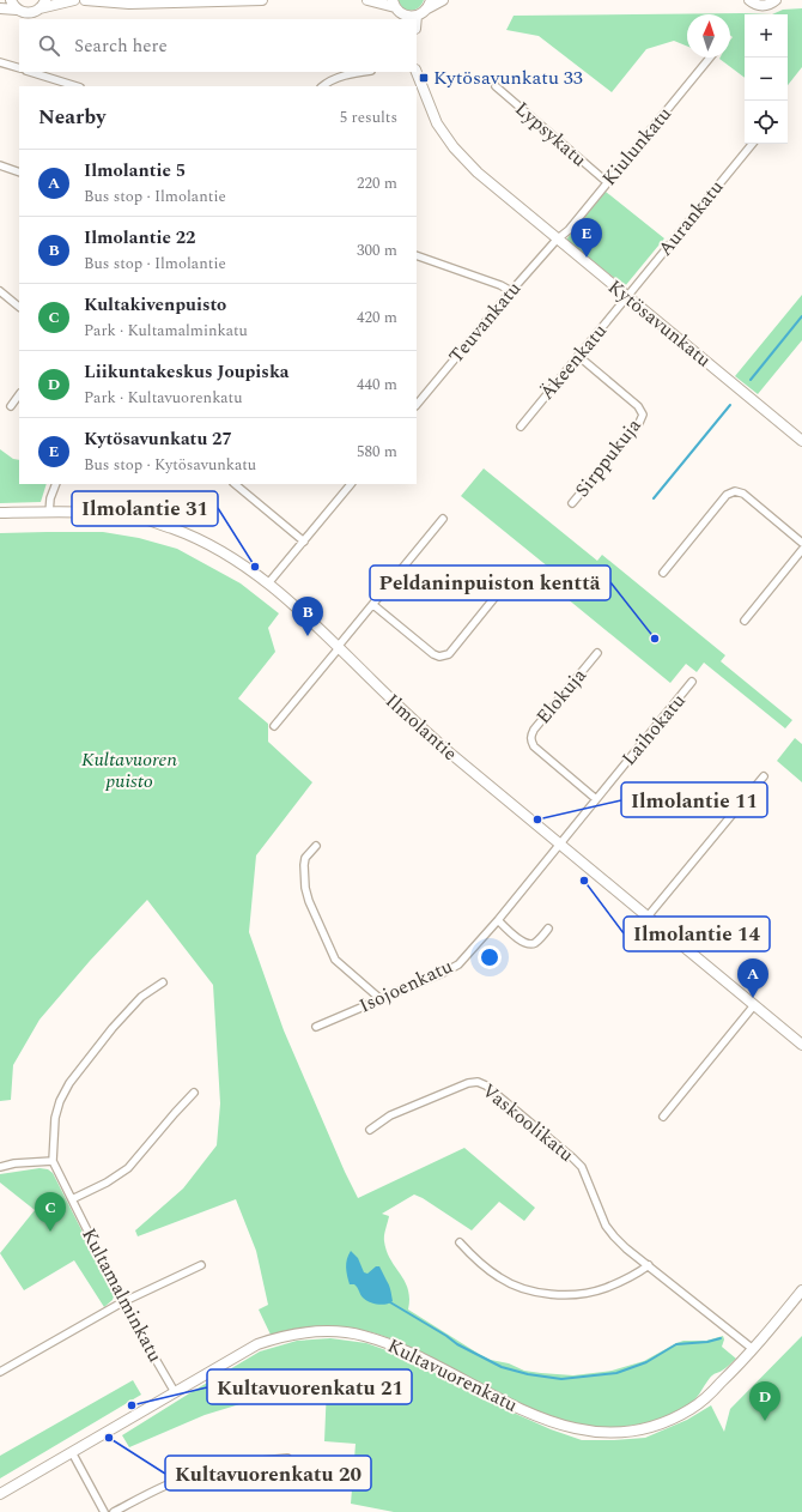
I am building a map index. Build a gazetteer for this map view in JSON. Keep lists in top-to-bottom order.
{
  "streets": {
    "street": [
      "Lypsykatu",
      "Kiulunkatu",
      "Aurankatu",
      "Teuvankatu",
      "Kytösavunkatu",
      "Äkeenkatu",
      "Sirppukuja",
      "Elokuja",
      "Ilmolantie",
      "Laihokatu",
      "Isojoenkatu",
      "Vaskoolikatu",
      "Kultamalminkatu",
      "Kultavuorenkatu"
    ]
  },
  "crossings": [
    ["Lypsykatu", "Kiulunkatu"],
    ["Kiulunkatu", "Teuvankatu"],
    ["Kiulunkatu", "Kytösavunkatu"],
    ["Aurankatu", "Kytösavunkatu"],
    ["Aurankatu", "Äkeenkatu"],
    ["Teuvankatu", "Kytösavunkatu"],
    ["Kytösavunkatu", "Äkeenkatu"],
    ["Äkeenkatu", "Sirppukuja"],
    ["Elokuja", "Laihokatu"],
    ["Ilmolantie", "Laihokatu"],
    ["Ilmolantie", "Isojoenkatu"],
    ["Laihokatu", "Isojoenkatu"],
    ["Vaskoolikatu", "Kultavuorenkatu"],
    ["Kultamalminkatu", "Kultavuorenkatu"]
  ],
  "parks": ["Kultavuoren puisto"],
  "places": {
    "transit": ["Kytösavunkatu 33"],
    "other": [
      "Ilmolantie 31",
      "Peldaninpuiston kenttä",
      "Ilmolantie 11",
      "Ilmolantie 14",
      "Kultavuorenkatu 21",
      "Kultavuorenkatu 20"
    ]
  },
  "north": "top",
  "page": {
    "map_buttons": ["+", "−"],
    "search": "Search here",
    "heading": ["Nearby", "5 results"],
    "list": [
      {
        "mark": "A",
        "name": "Ilmolantie 5",
        "note": "Bus stop · Ilmolantie",
        "value": "220 m"
      },
      {
        "mark": "B",
        "name": "Ilmolantie 22",
        "note": "Bus stop · Ilmolantie",
        "value": "300 m"
      },
      {
        "mark": "C",
        "name": "Kultakivenpuisto",
        "note": "Park · Kultamalminkatu",
        "value": "420 m"
      },
      {
        "mark": "D",
        "name": "Liikuntakeskus Joupiska",
        "note": "Park · Kultavuorenkatu",
        "value": "440 m"
      },
      {
        "mark": "E",
        "name": "Kytösavunkatu 27",
        "note": "Bus stop · Kytösavunkatu",
        "value": "580 m"
      }
    ],
    "pins": [
      "E",
      "B",
      "A",
      "C",
      "D"
    ]
  }
}
